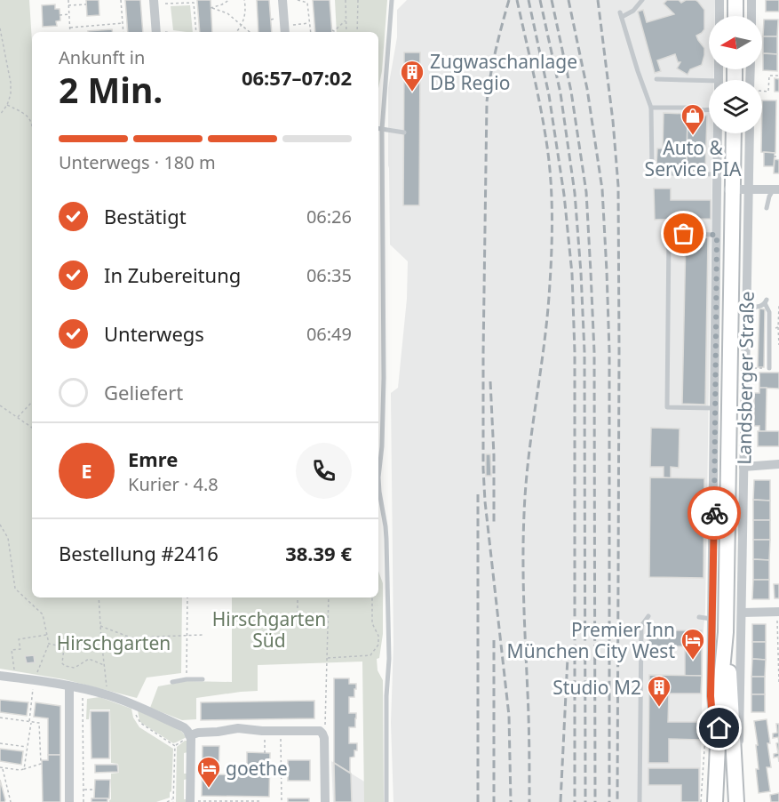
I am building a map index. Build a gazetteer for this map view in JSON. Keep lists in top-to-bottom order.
{
  "streets": {
    "main road": ["Landsberger Straße"]
  },
  "parks": ["Hirschgarten Süd", "Hirschgarten"],
  "places": {
    "building": ["Zugwaschanlage DB Regio", "Studio M2"],
    "shop": ["Auto & Service PIA"],
    "hotel": ["Premier Inn München City West", "goethe"]
  },
  "north": "left",
  "page": {
    "heading": ["2 Min.", "Ankunft in", "06:57–07:02"],
    "panel": [
      "Emre",
      "Kurier · 4.8",
      "Bestellung #2416",
      "38.39 €"
    ],
    "bar": "Unterwegs · 180 m",
    "list": [
      ["Bestätigt", "06:26"],
      ["In Zubereitung", "06:35"],
      ["Unterwegs", "06:49"],
      "Geliefert"
    ],
    "round": "E"
  }
}
